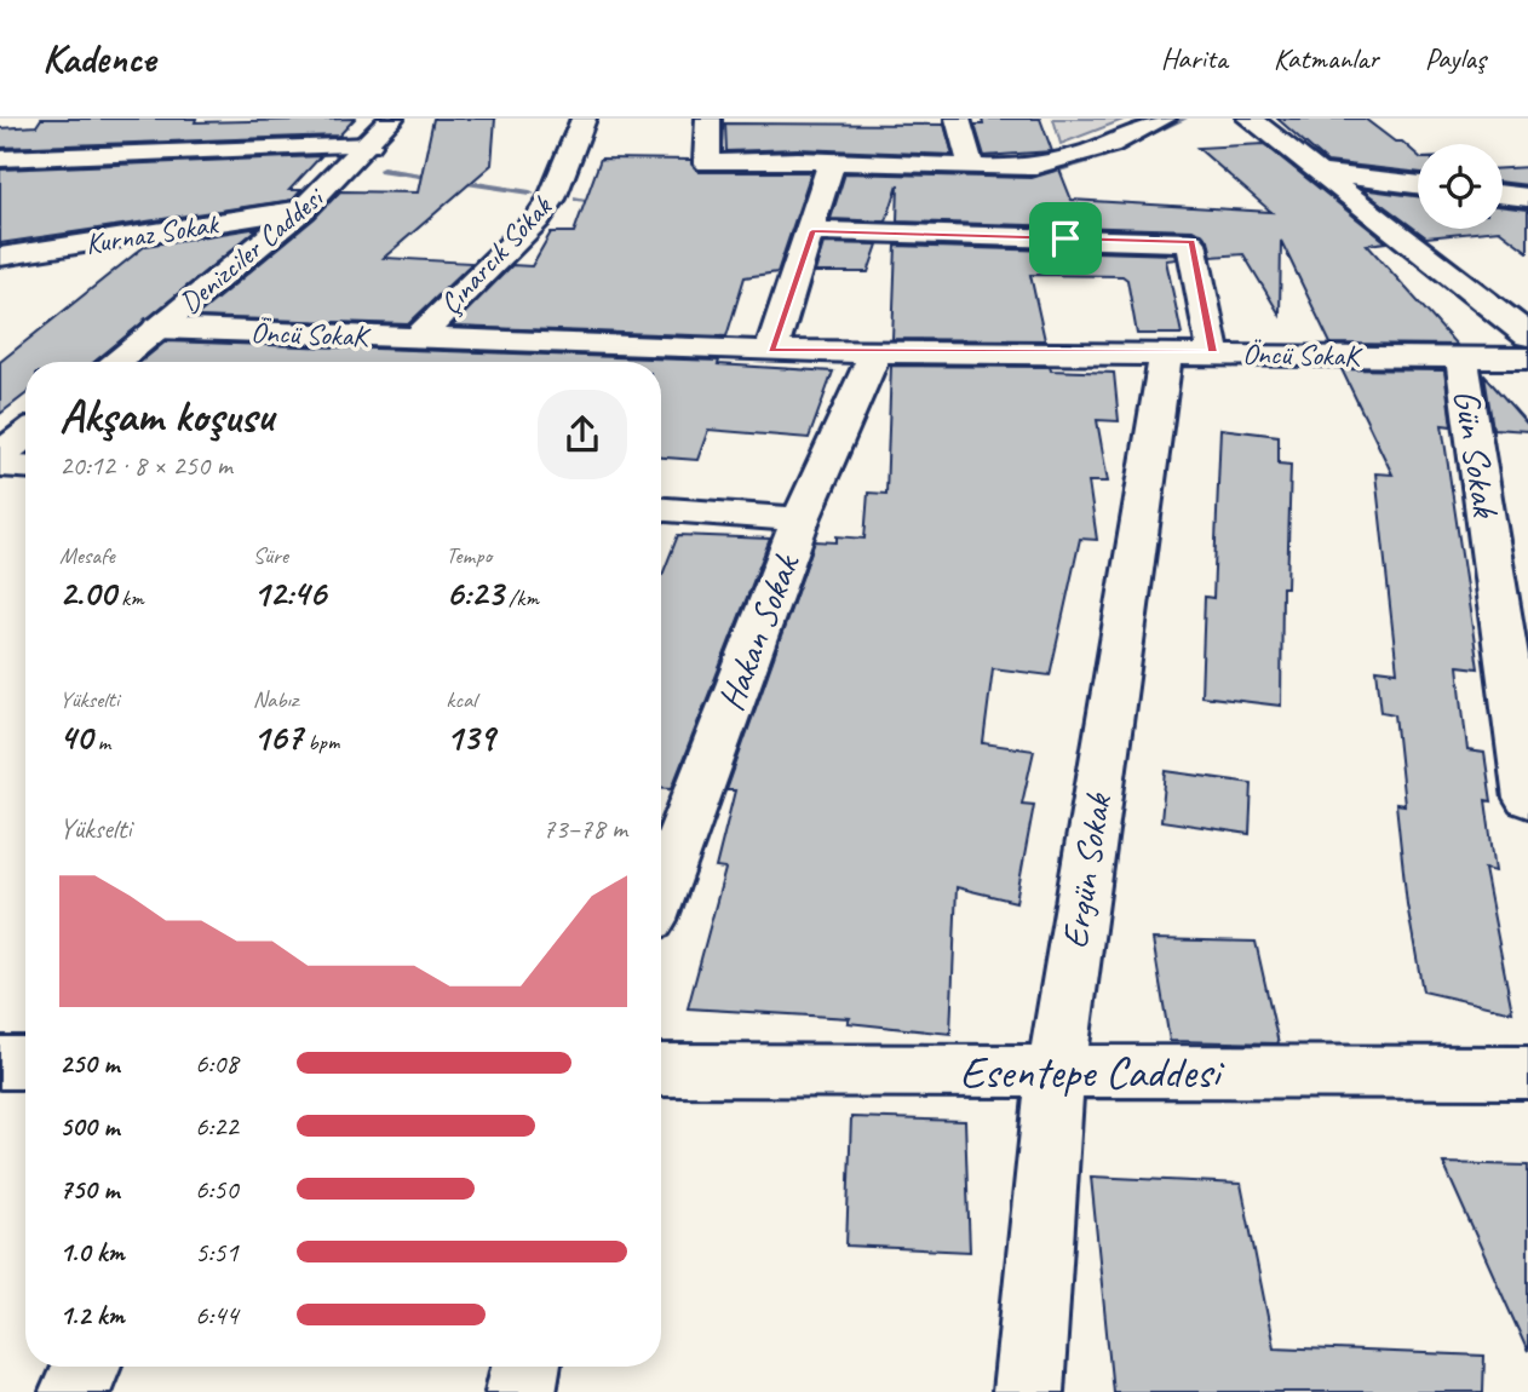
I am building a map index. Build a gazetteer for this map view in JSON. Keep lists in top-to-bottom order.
{
  "streets": {
    "street": [
      "Kurnaz Sokak",
      "Denizciler Caddesi",
      "Çınarcık Sokak",
      "Öncü SokaK",
      "Gün Sokak",
      "Hakan Sokak",
      "Ergün Sokak",
      "Esentepe Caddesi"
    ]
  },
  "crossings": [
    ["Kurnaz Sokak", "Denizciler Caddesi"],
    ["Denizciler Caddesi", "Öncü SokaK"],
    ["Çınarcık Sokak", "Öncü SokaK"],
    ["Öncü SokaK", "Gün Sokak"],
    ["Öncü SokaK", "Hakan Sokak"],
    ["Öncü SokaK", "Ergün Sokak"],
    ["Ergün Sokak", "Esentepe Caddesi"]
  ],
  "page": {
    "header": "Kadence",
    "nav": ["Harita", "Katmanlar", "Paylaş"],
    "heading": ["Akşam koşusu", "20:12 · 8 × 250 m"],
    "stats": [
      ["Mesafe", "2.00 km"],
      ["Süre", "12:46"],
      ["Tempo", "6:23 /km"],
      ["Yükselti", "40 m"],
      ["Nabız", "167 bpm"],
      ["kcal", "139"]
    ],
    "chart": ["Yükselti", "73–78 m"],
    "list": [
      {
        "name": "250 m",
        "note": "6:08"
      },
      {
        "name": "500 m",
        "note": "6:22"
      },
      {
        "name": "750 m",
        "note": "6:50"
      },
      {
        "name": "1.0 km",
        "note": "5:51"
      },
      {
        "name": "1.2 km",
        "note": "6:44"
      }
    ]
  }
}
